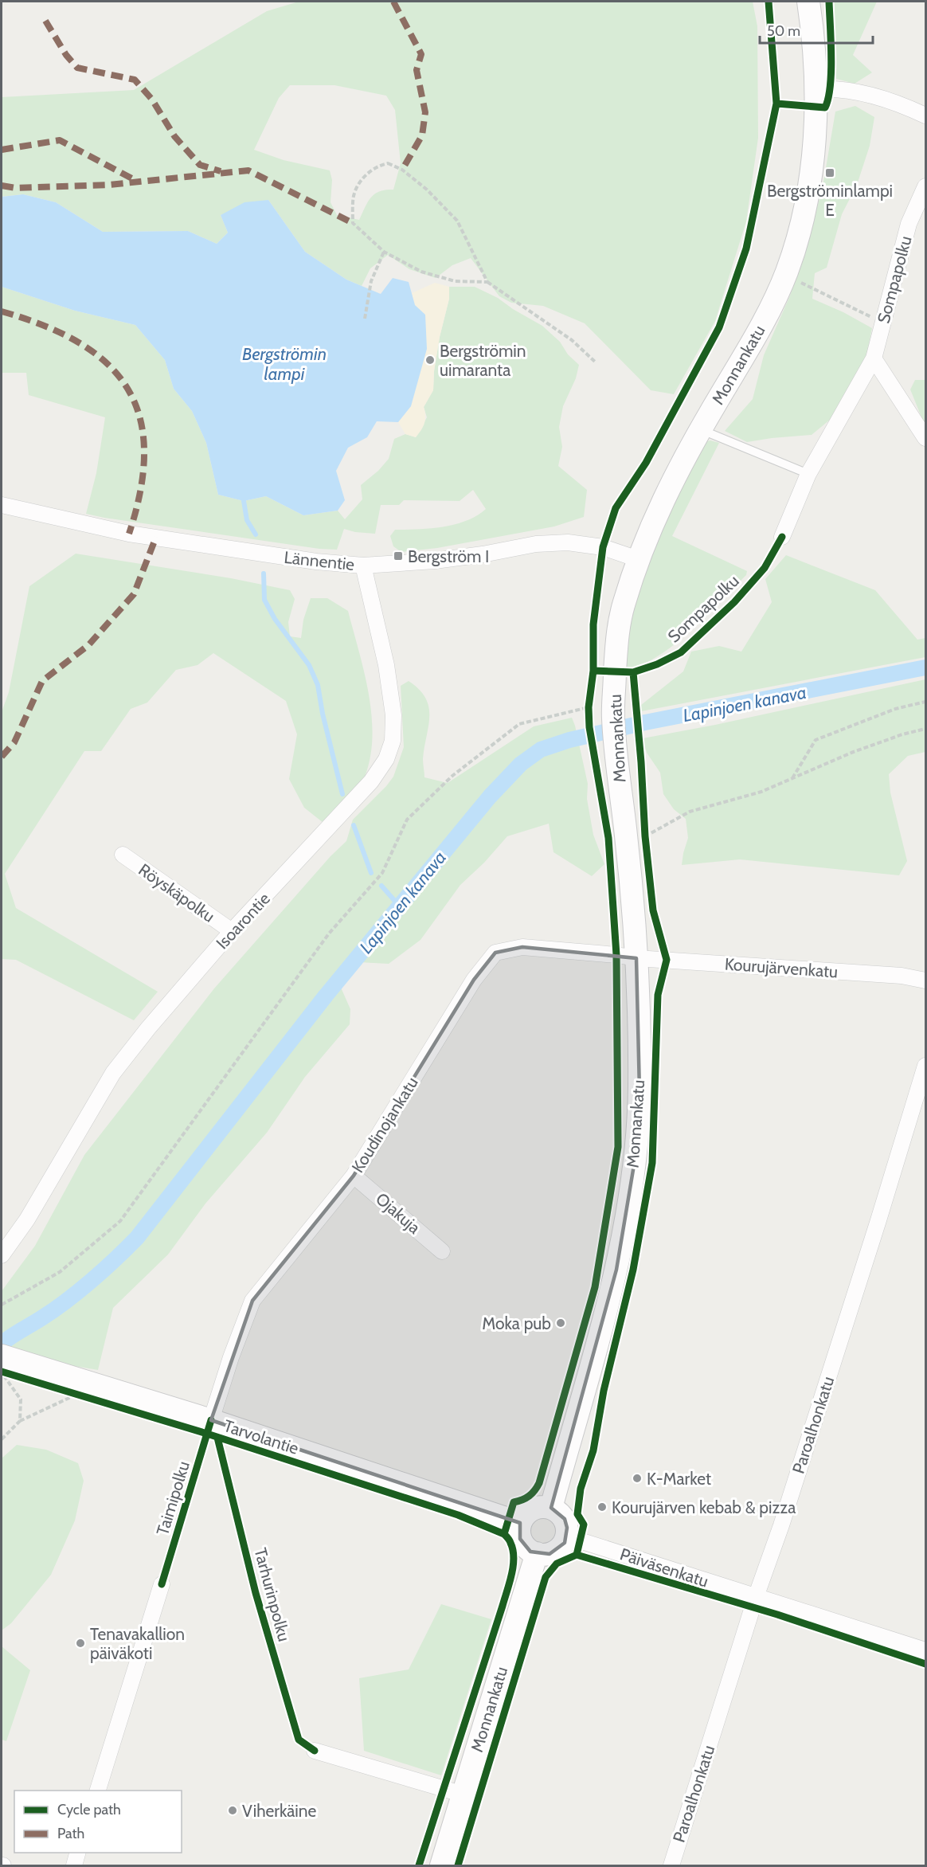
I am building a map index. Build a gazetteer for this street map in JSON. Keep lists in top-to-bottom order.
{
  "streets": {
    "main road": ["Monnankatu", "Tarvolantie"],
    "street": [
      "Sompapolku",
      "Lännentie",
      "Röyskäpolku",
      "Isoarontie",
      "Kourujärvenkatu",
      "Koudinojankatu",
      "Ojakuja",
      "Paroalhonkatu",
      "Päiväsenkatu"
    ],
    "cycle path": ["Taimipolku", "Tarhurinpolku"]
  },
  "crossings": [
    ["Monnankatu", "Lännentie"],
    ["Monnankatu", "Kourujärvenkatu"],
    ["Monnankatu", "Koudinojankatu"],
    ["Monnankatu", "Tarvolantie"],
    ["Monnankatu", "Päiväsenkatu"],
    ["Lännentie", "Isoarontie"],
    ["Röyskäpolku", "Isoarontie"],
    ["Kourujärvenkatu", "Koudinojankatu"],
    ["Koudinojankatu", "Ojakuja"],
    ["Koudinojankatu", "Tarvolantie"],
    ["Paroalhonkatu", "Päiväsenkatu"],
    ["Tarvolantie", "Päiväsenkatu"]
  ],
  "water": ["Bergströmin lampi", "Lapinjoen kanava"],
  "places": {
    "transit": ["Bergströminlampi E", "Bergström I"],
    "other": [
      "Bergströmin uimaranta",
      "Moka pub",
      "K-Market",
      "Kourujärven kebab & pizza",
      "Tenavakallion päiväkoti",
      "Viherkäine"
    ]
  },
  "legend": ["Cycle path", "Path"],
  "scale_bar": "50 m"
}
